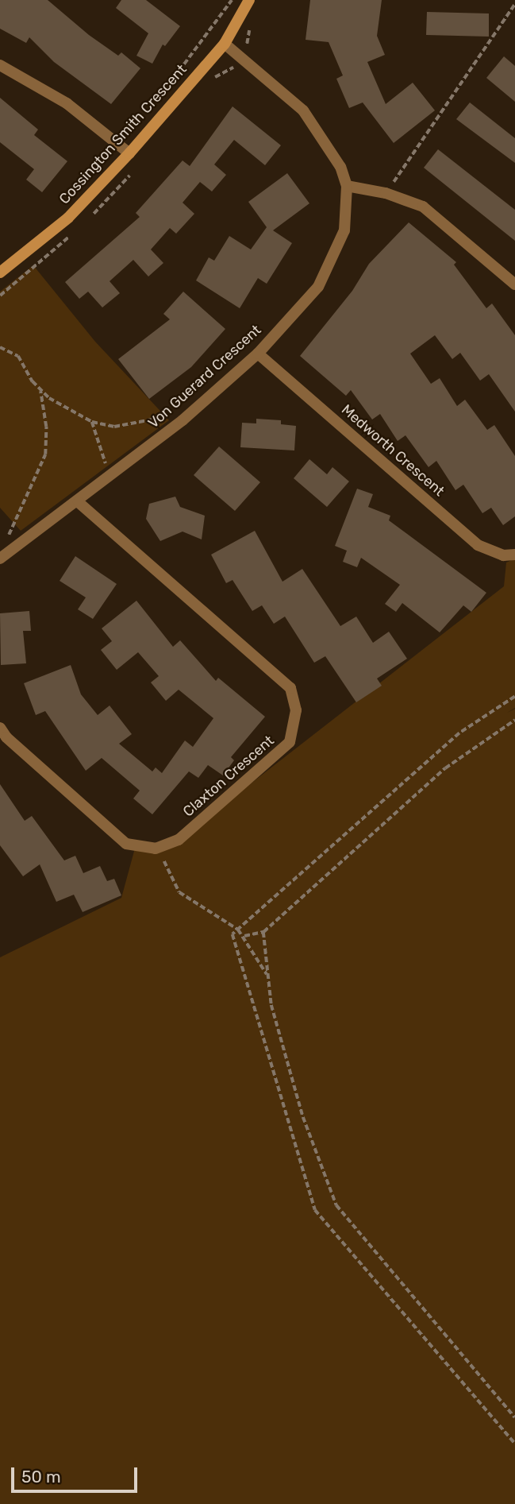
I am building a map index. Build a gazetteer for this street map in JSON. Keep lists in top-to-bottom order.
{
  "streets": {
    "street": [
      "Cossington Smith Crescent",
      "Von Guerard Crescent",
      "Medworth Crescent",
      "Claxton Crescent"
    ]
  },
  "crossings": [
    ["Cossington Smith Crescent", "Von Guerard Crescent"],
    ["Von Guerard Crescent", "Medworth Crescent"],
    ["Von Guerard Crescent", "Claxton Crescent"]
  ],
  "scale_bar": "50 m"
}
